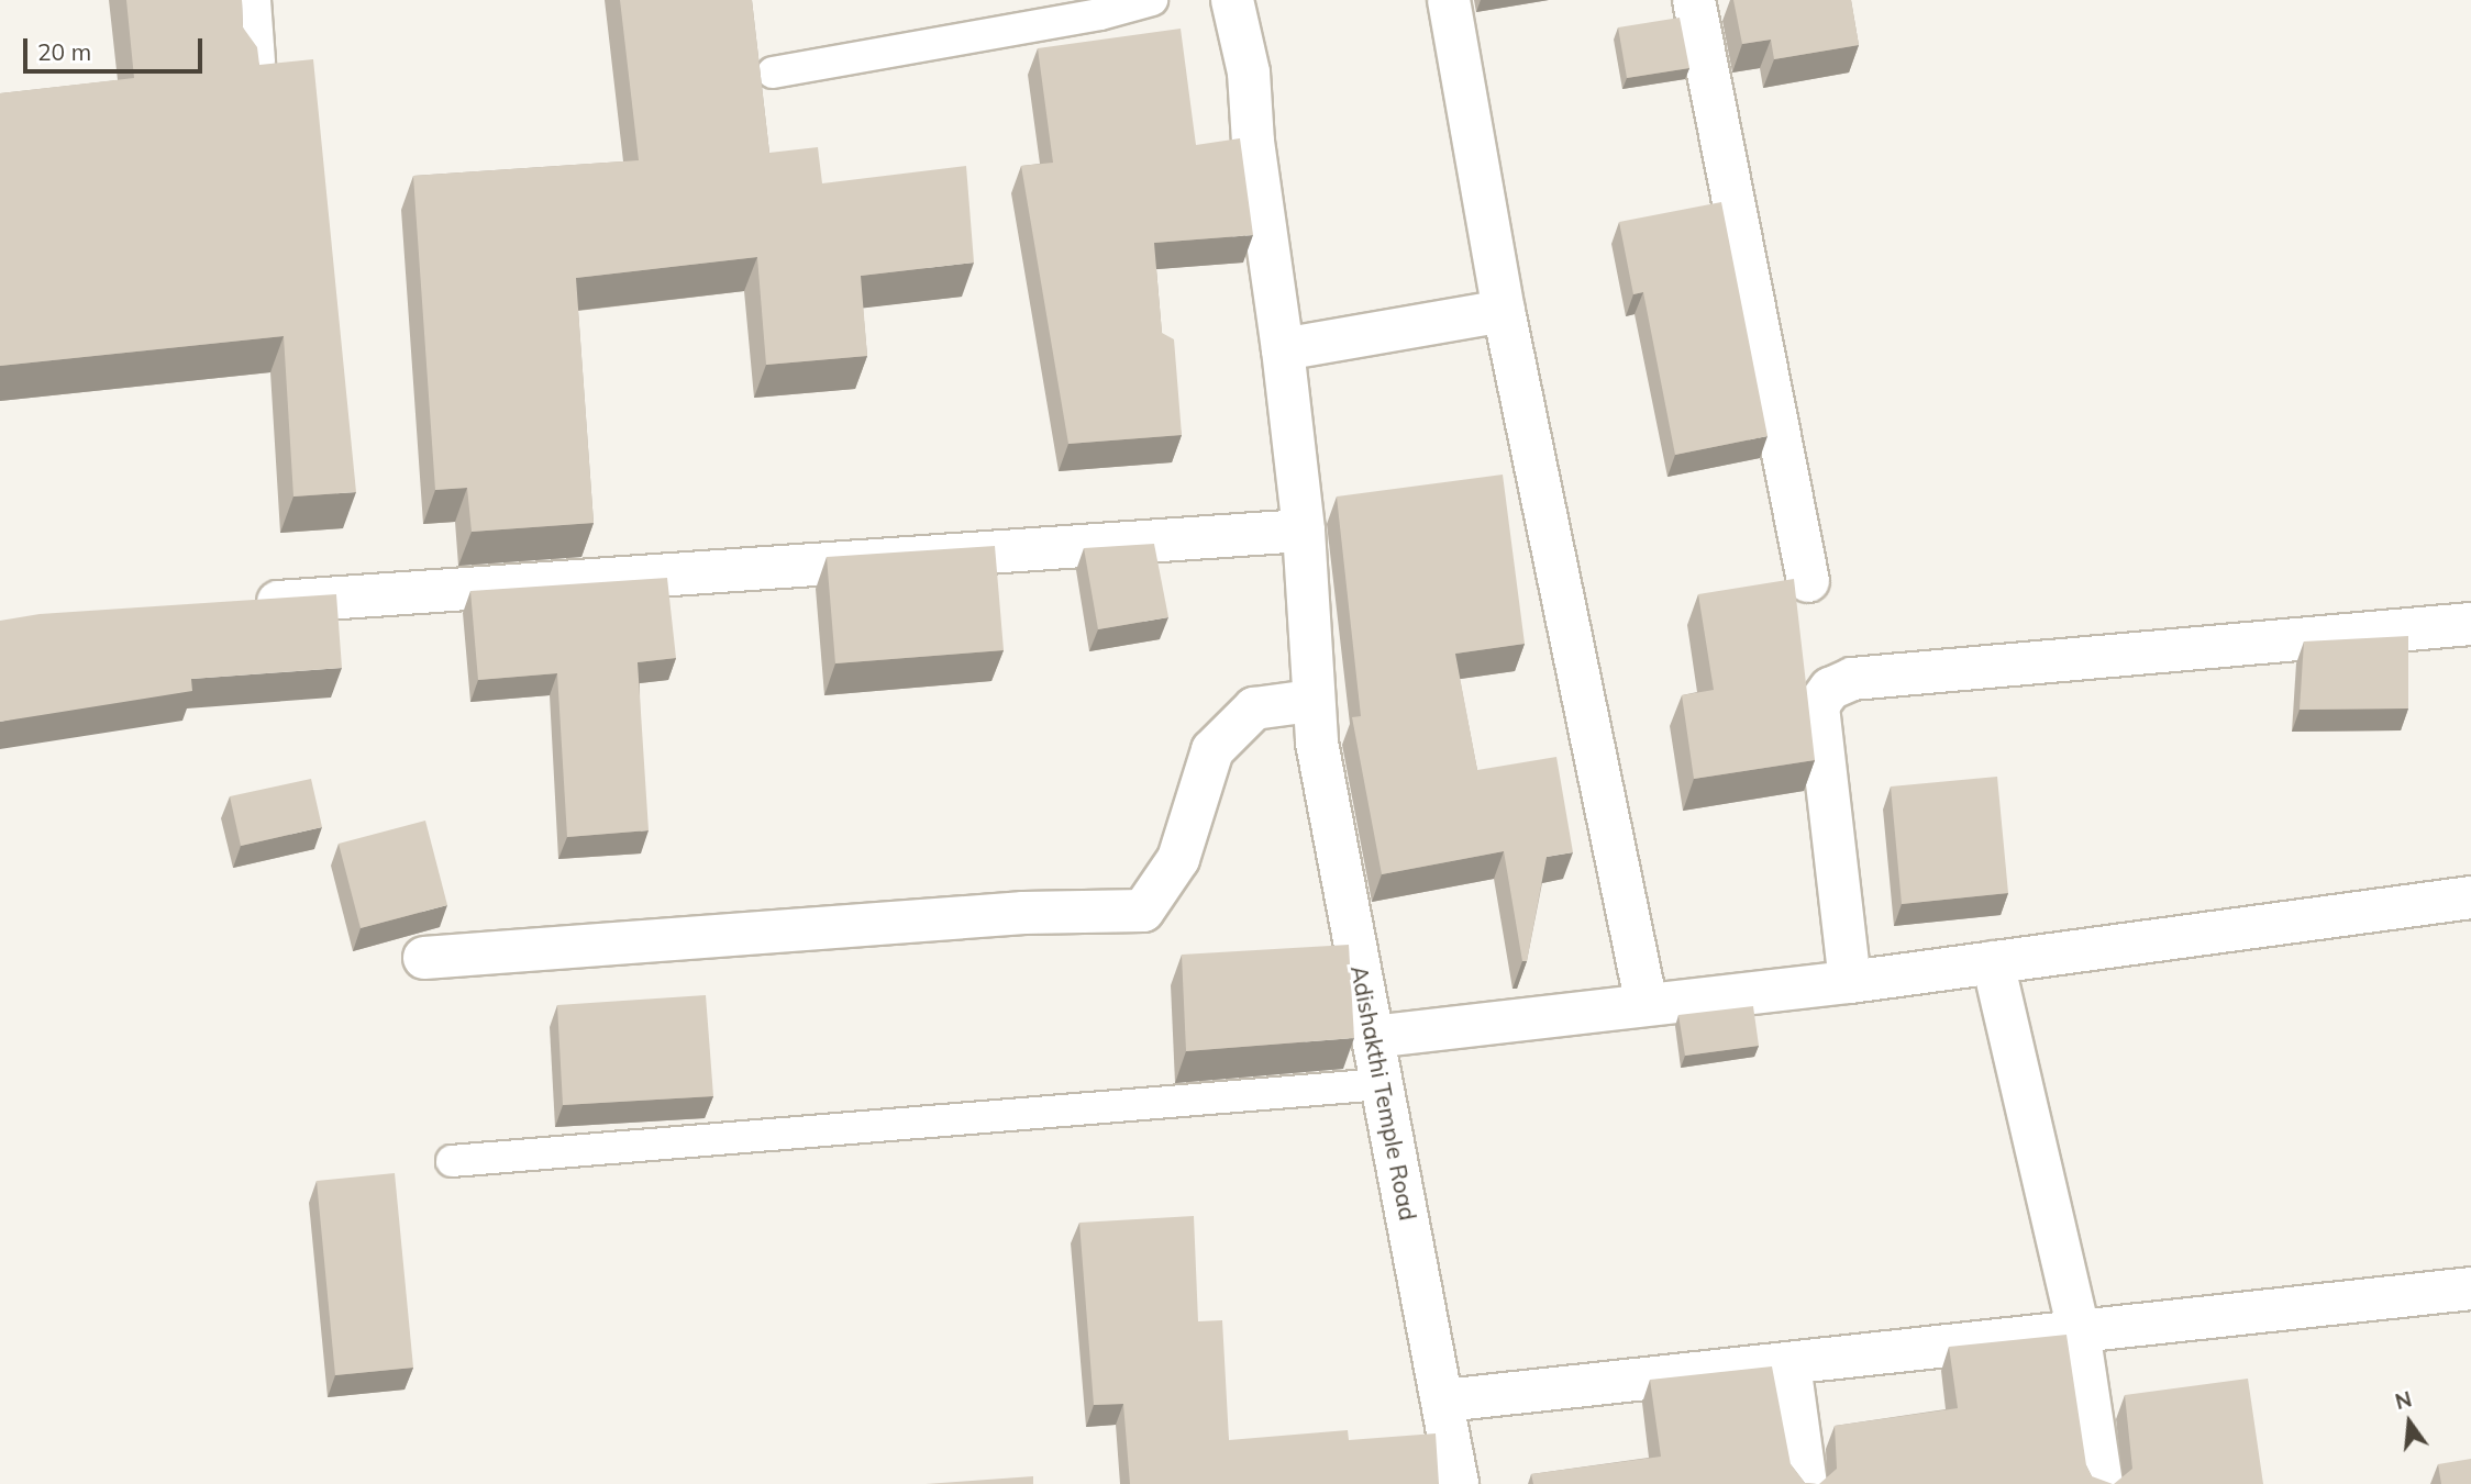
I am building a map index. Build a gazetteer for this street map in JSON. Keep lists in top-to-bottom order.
{
  "streets": {
    "street": ["Adishakthi Temple Road"]
  },
  "scale_bar": "20 m",
  "north": "top"
}
